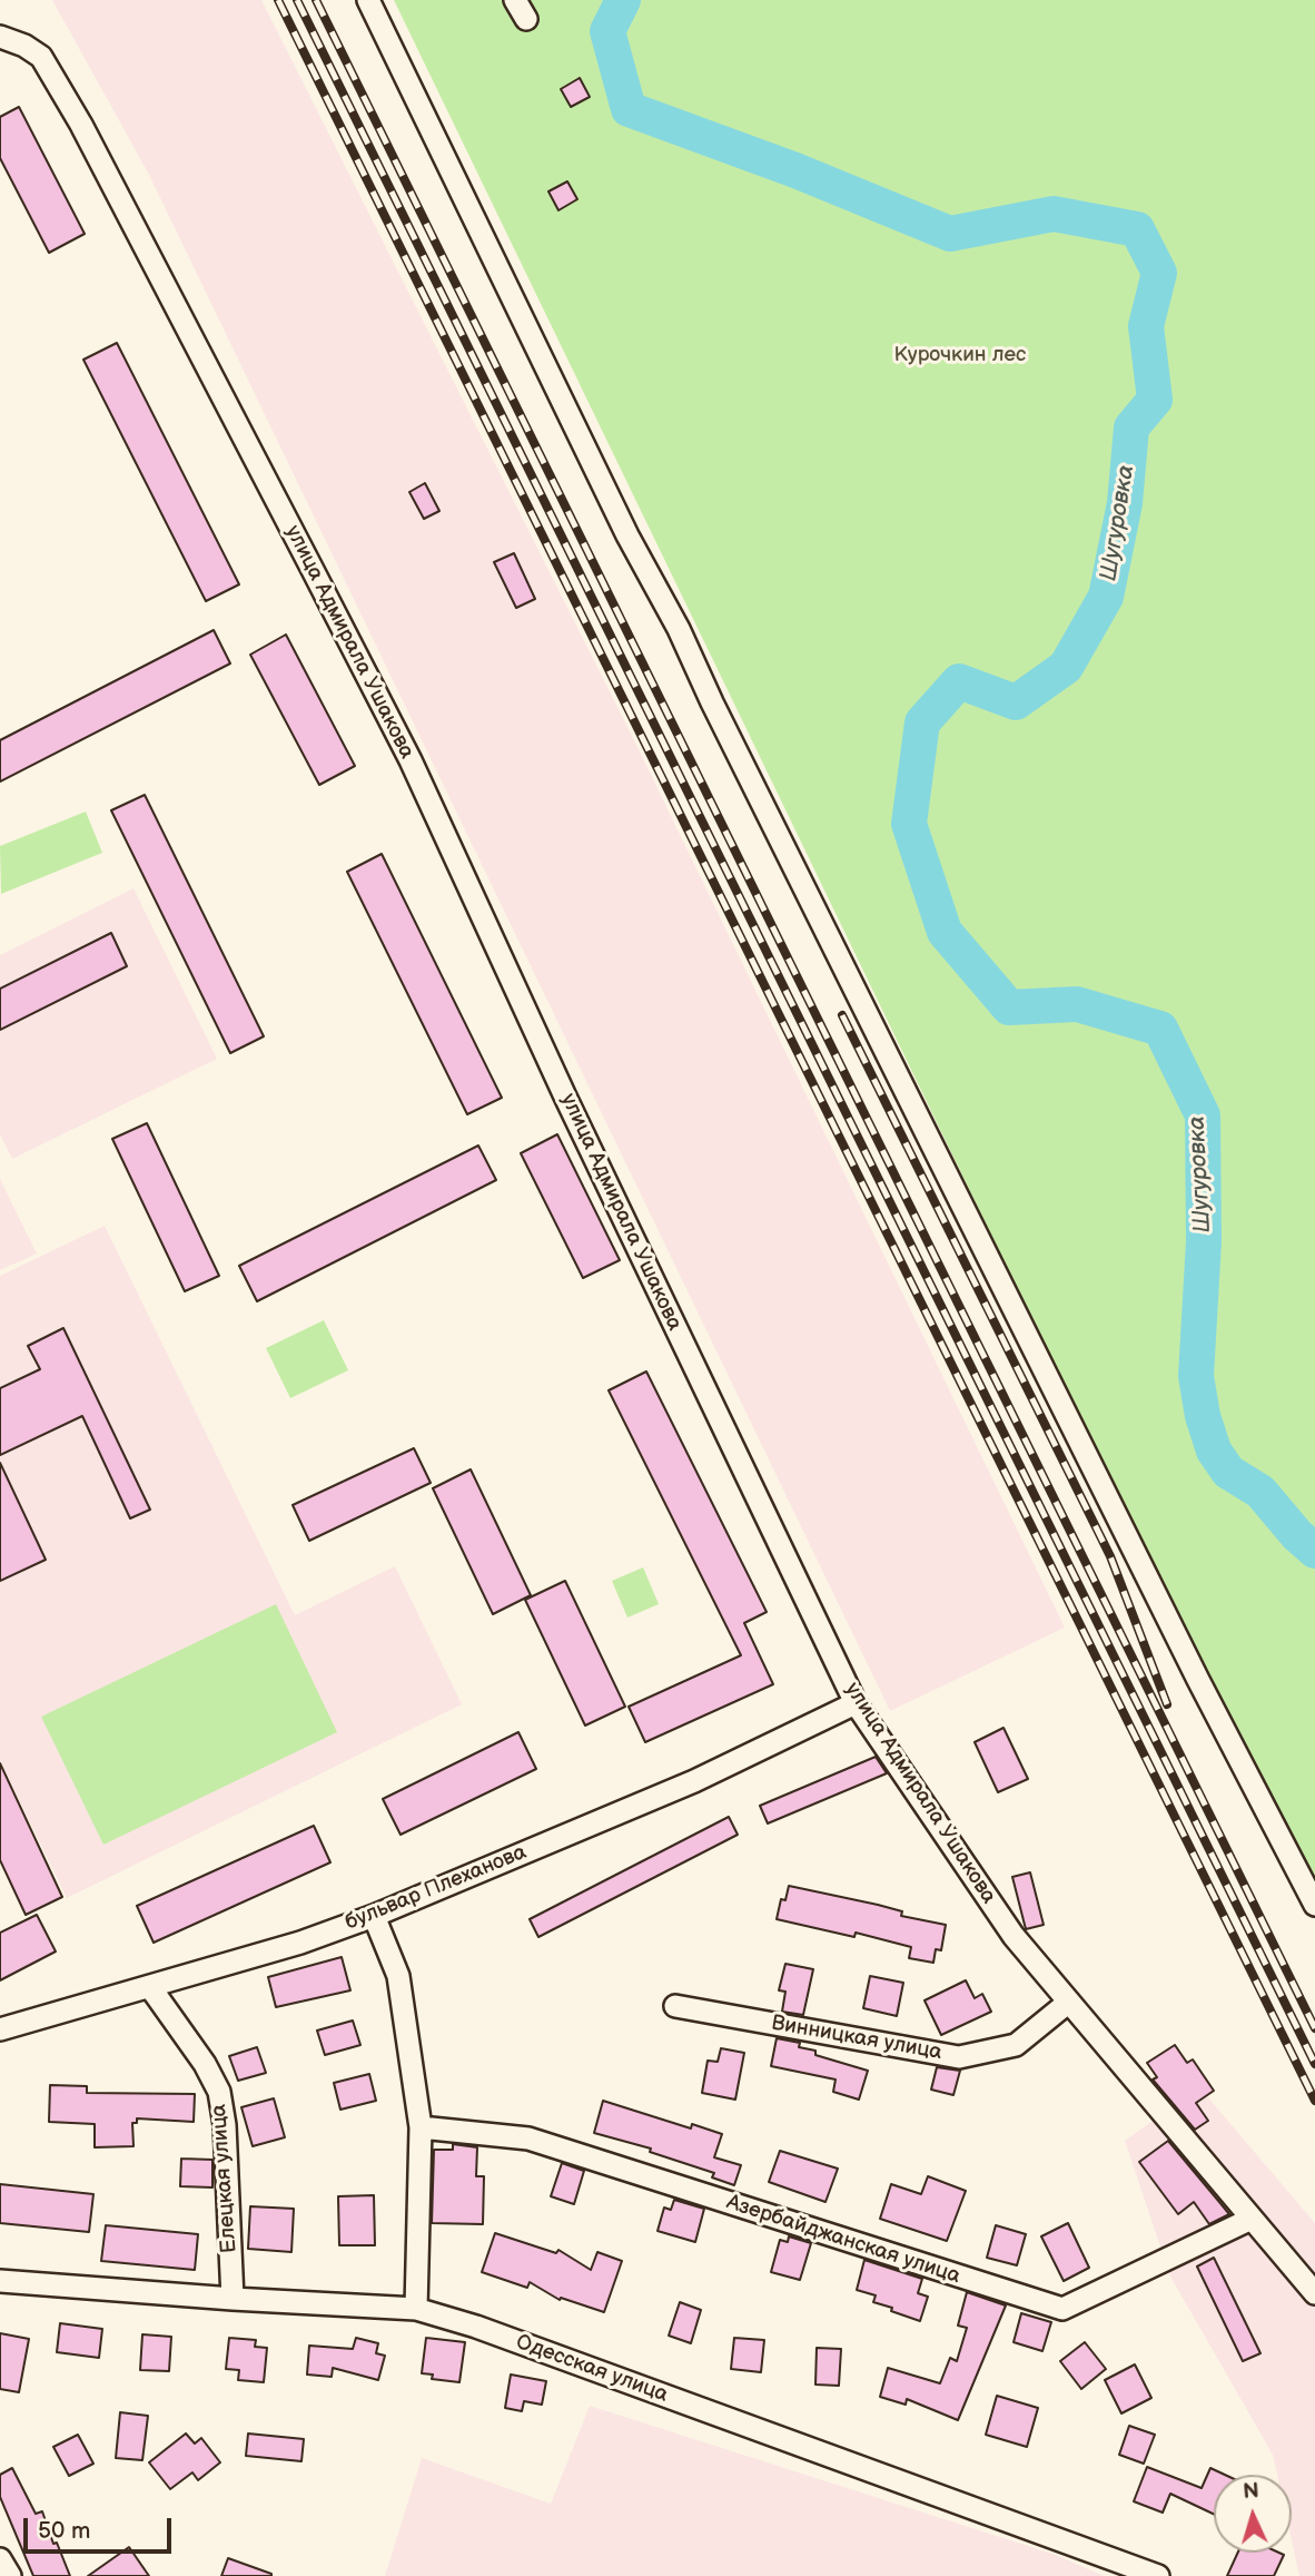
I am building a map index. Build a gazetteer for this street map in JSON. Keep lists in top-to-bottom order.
{
  "streets": {
    "street": [
      "улица Адмирала Ушакова",
      "бульвар Плеханова",
      "Винницкая улица",
      "Елецкая улица",
      "Азербайджанская улица",
      "Одесская улица"
    ]
  },
  "crossings": [
    ["улица Адмирала Ушакова", "бульвар Плеханова"],
    ["улица Адмирала Ушакова", "Винницкая улица"],
    ["улица Адмирала Ушакова", "Азербайджанская улица"],
    ["бульвар Плеханова", "Елецкая улица"],
    ["Елецкая улица", "Одесская улица"]
  ],
  "water": ["Шугуровка"],
  "parks": ["Курочкин лес"],
  "scale_bar": "50 m",
  "north": "top"
}
